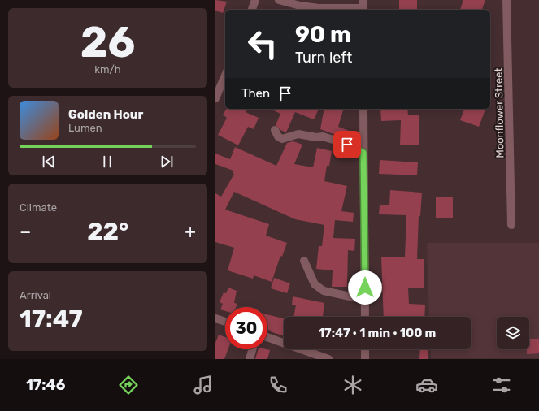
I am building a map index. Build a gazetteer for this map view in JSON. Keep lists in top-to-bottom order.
{
  "streets": {
    "street": ["Moonflower Street"]
  },
  "page": {
    "tile": [
      ["26", "km/h"],
      "Climate",
      ["Arrival", "17:47"]
    ],
    "turn": ["90 m", "Turn left"],
    "then": "Then",
    "song": ["Golden Hour", "Lumen"],
    "heat": ["−", "22°", "+"],
    "limit": "30",
    "trip": "17:47 · 1 min · 100 m",
    "tabs": "17:46"
  }
}
